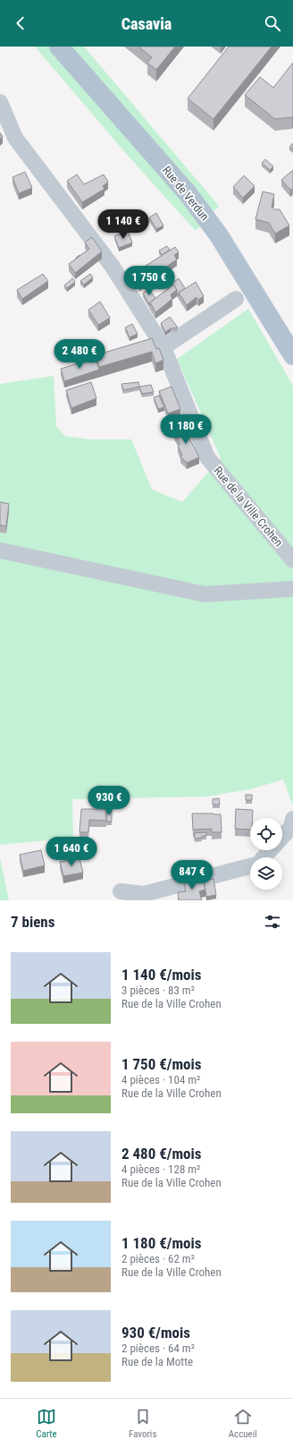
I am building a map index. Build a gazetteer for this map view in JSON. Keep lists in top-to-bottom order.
{
  "streets": {
    "main road": ["Rue de Verdun"],
    "street": ["Rue de la Ville Crohen"]
  },
  "page": {
    "header": "Casavia",
    "price": [
      "1 140 €",
      "1 750 €",
      "2 480 €",
      "1 180 €",
      "930 €",
      "1 640 €",
      "847 €"
    ],
    "heading": "7 biens",
    "list": [
      {
        "name": "1 140 €/mois",
        "note": "3 pièces · 83 m² · Rue de la Ville Crohen"
      },
      {
        "name": "1 750 €/mois",
        "note": "4 pièces · 104 m² · Rue de la Ville Crohen"
      },
      {
        "name": "2 480 €/mois",
        "note": "4 pièces · 128 m² · Rue de la Ville Crohen"
      },
      {
        "name": "1 180 €/mois",
        "note": "2 pièces · 62 m² · Rue de la Ville Crohen"
      },
      {
        "name": "930 €/mois",
        "note": "2 pièces · 64 m² · Rue de la Motte"
      }
    ],
    "tabs": ["Carte", "Favoris", "Accueil"]
  }
}
